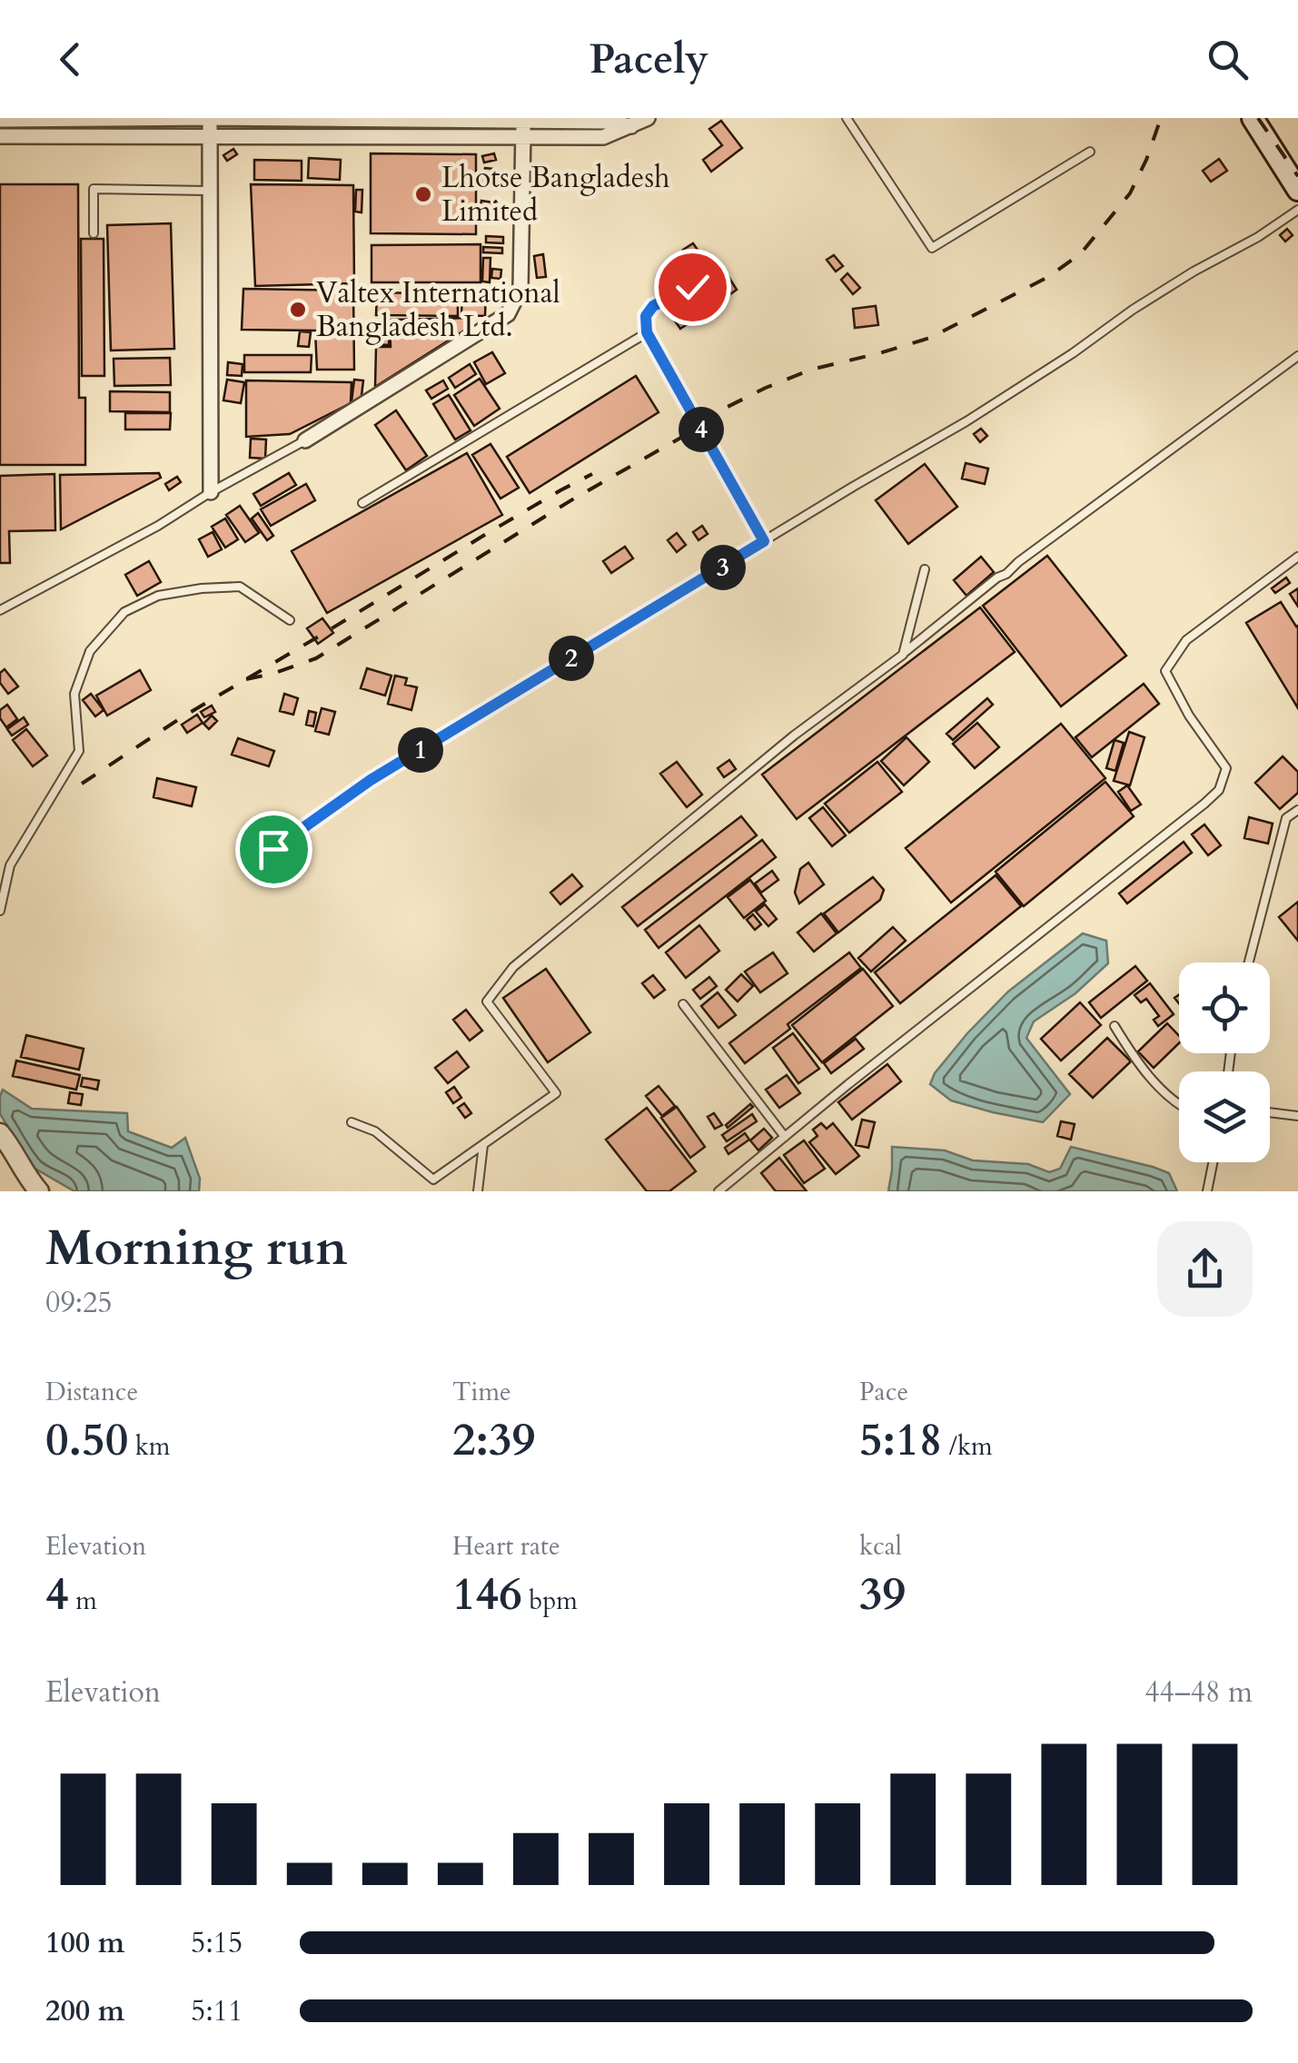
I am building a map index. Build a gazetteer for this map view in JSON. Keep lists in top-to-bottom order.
{
  "places": ["Lhotse Bangladesh Limited", "Valtex International Bangladesh Ltd."],
  "page": {
    "header": "Pacely",
    "pins": [
      "4",
      "3",
      "2",
      "1"
    ],
    "heading": ["Morning run", "09:25"],
    "stats": [
      ["Distance", "0.50 km"],
      ["Time", "2:39"],
      ["Pace", "5:18 /km"],
      ["Elevation", "4 m"],
      ["Heart rate", "146 bpm"],
      ["kcal", "39"]
    ],
    "chart": ["Elevation", "44–48 m"],
    "list": [
      {
        "name": "100 m",
        "note": "5:15"
      },
      {
        "name": "200 m",
        "note": "5:11"
      }
    ]
  }
}
